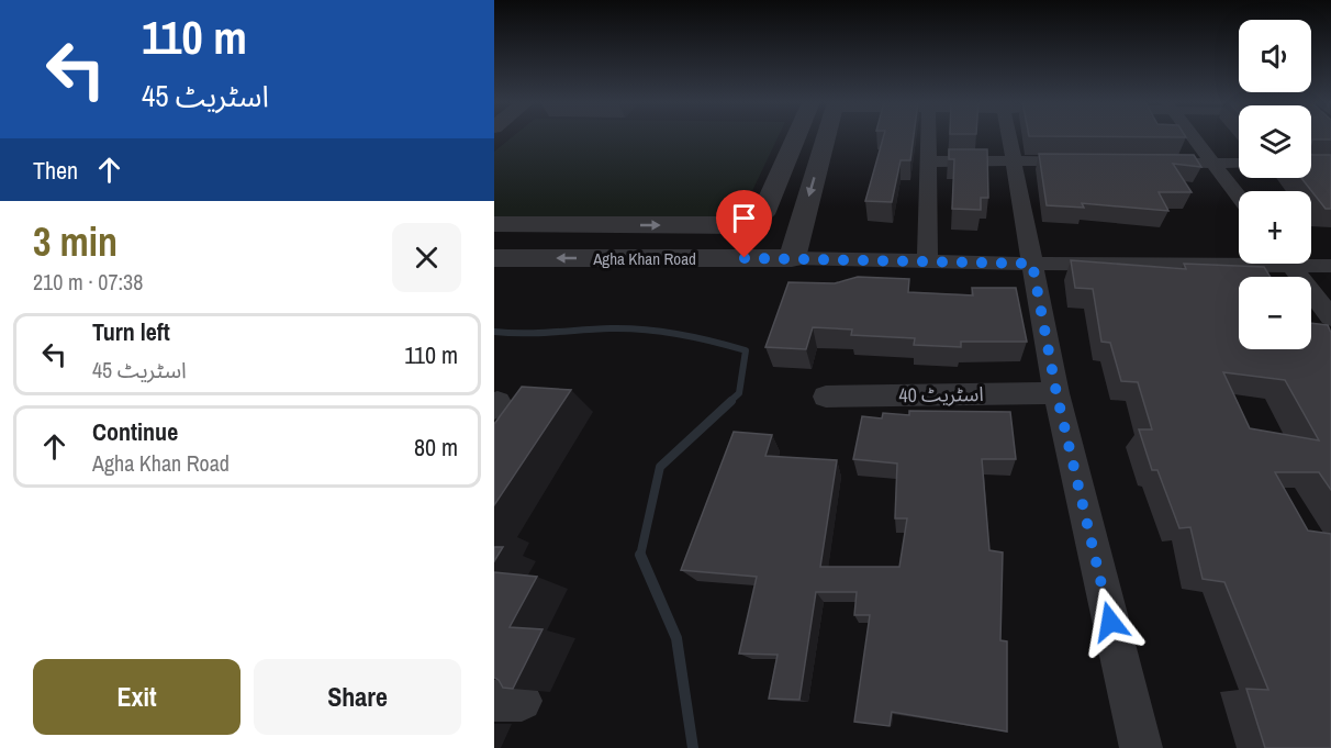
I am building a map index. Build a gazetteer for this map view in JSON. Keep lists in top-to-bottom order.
{
  "streets": {
    "street": ["Agha Khan Road", "اسٹریٹ 40"]
  },
  "page": {
    "turn": ["110 m", "اسٹریٹ 45"],
    "map_buttons": ["+", "−"],
    "then": "Then",
    "heading": ["3 min", "210 m · 07:38"],
    "list": [
      {
        "name": "Turn left",
        "note": "اسٹریٹ 45",
        "value": "110 m"
      },
      {
        "name": "Continue",
        "note": "Agha Khan Road",
        "value": "80 m"
      }
    ],
    "buttons": ["Exit", "Share"]
  }
}
